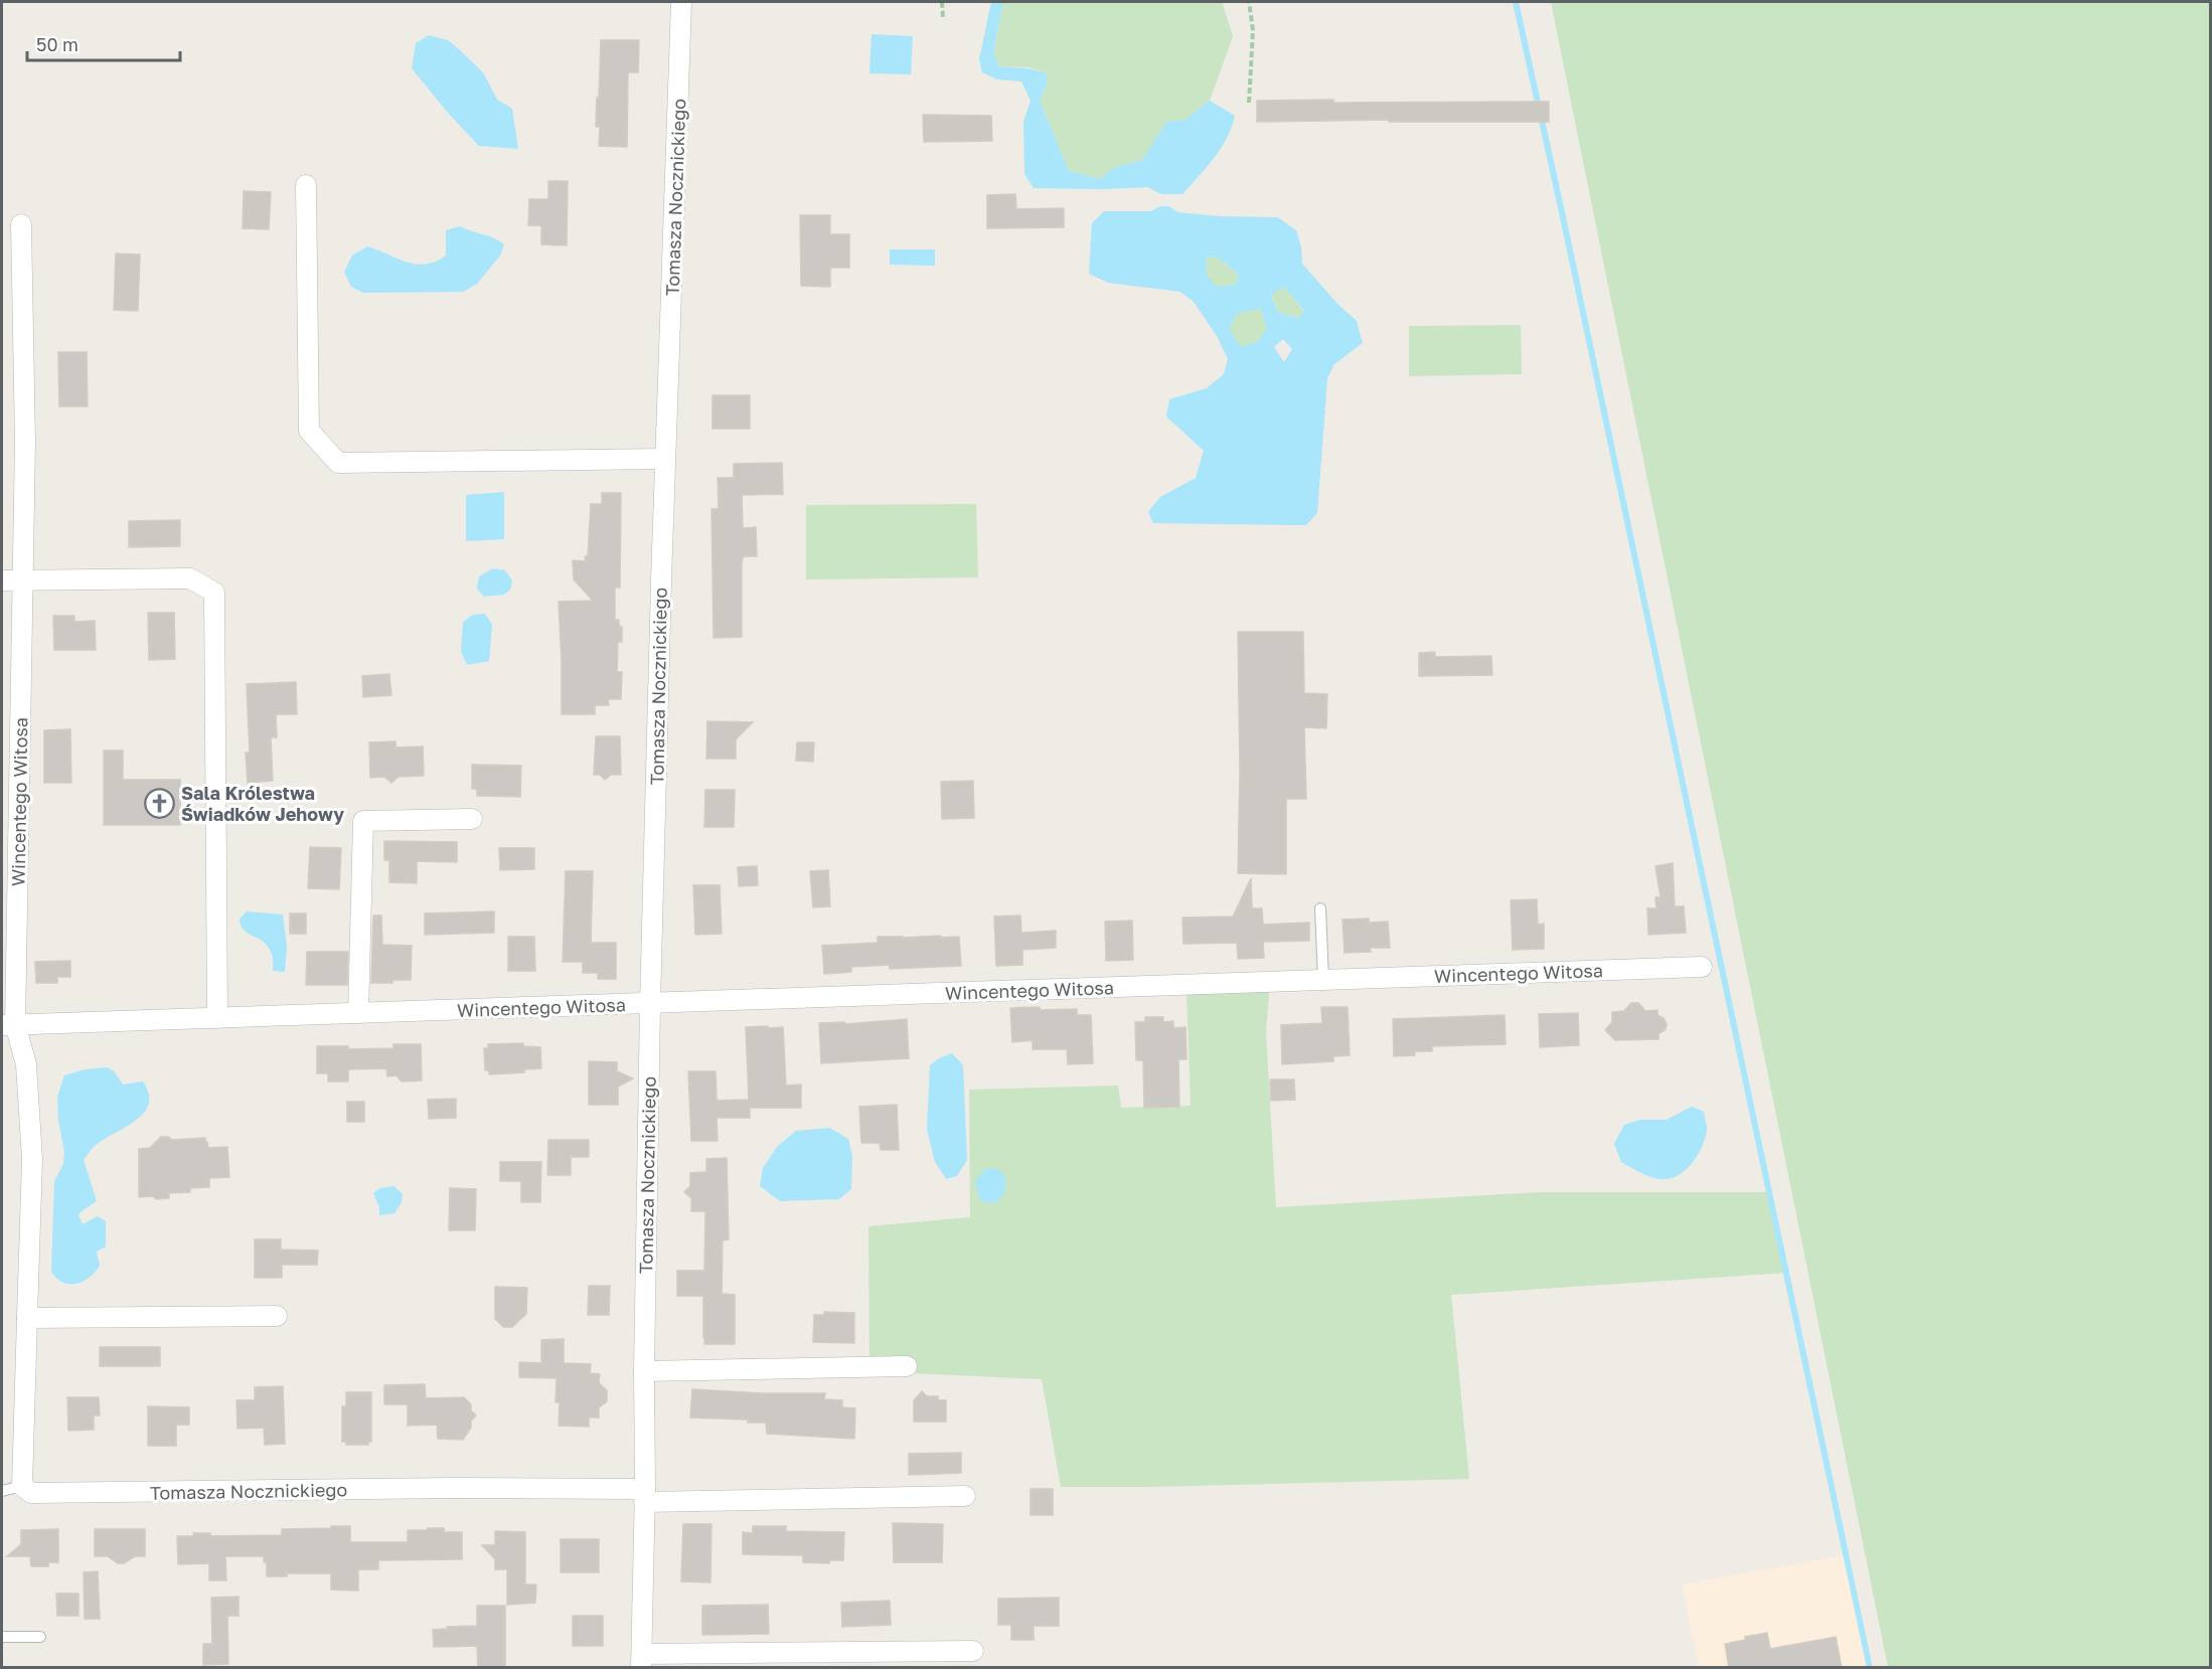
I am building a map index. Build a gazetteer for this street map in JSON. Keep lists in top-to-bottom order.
{
  "streets": {
    "street": ["Tomasza Nocznickiego", "Wincentego Witosa"]
  },
  "crossings": [
    ["Tomasza Nocznickiego", "Wincentego Witosa"]
  ],
  "places": {
    "church": ["Sala Królestwa Świadków Jehowy"]
  },
  "scale_bar": "50 m"
}
